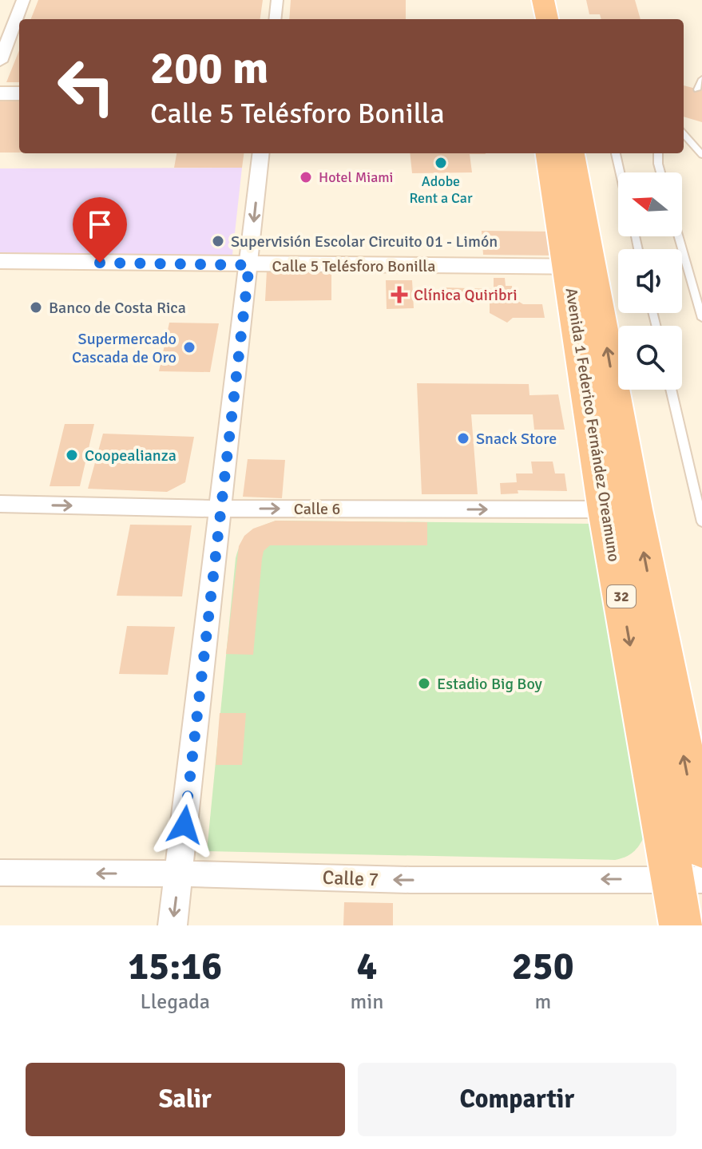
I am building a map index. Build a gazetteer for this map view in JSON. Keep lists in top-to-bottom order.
{
  "streets": {
    "highway": ["Avenida 1 Federico Fernández Oreamuno", "32"],
    "main road": ["Calle 5 Telésforo Bonilla"],
    "street": ["Calle 6", "Calle 7"]
  },
  "crossings": [
    ["Calle 5 Telésforo Bonilla", "Avenida 1 Federico Fernández Oreamuno"],
    ["Avenida 1 Federico Fernández Oreamuno", "Calle 6"],
    ["Avenida 1 Federico Fernández Oreamuno", "Calle 7"]
  ],
  "one_way": ["Calle 6", "Calle 7"],
  "places": {
    "other": [
      "Adobe Rent a Car",
      "Hotel Miami",
      "Supervisión Escolar Circuito 01 - Limón",
      "Banco de Costa Rica",
      "Supermercado Cascada de Oro",
      "Snack Store",
      "Coopealianza",
      "Estadio Big Boy"
    ],
    "health": ["Clínica Quiribri"]
  },
  "north": "left",
  "page": {
    "turn": ["200 m", "Calle 5 Telésforo Bonilla"],
    "eta": [
      "15:16",
      "Llegada",
      "4",
      "min",
      "250",
      "m"
    ],
    "buttons": ["Salir", "Compartir"]
  }
}
